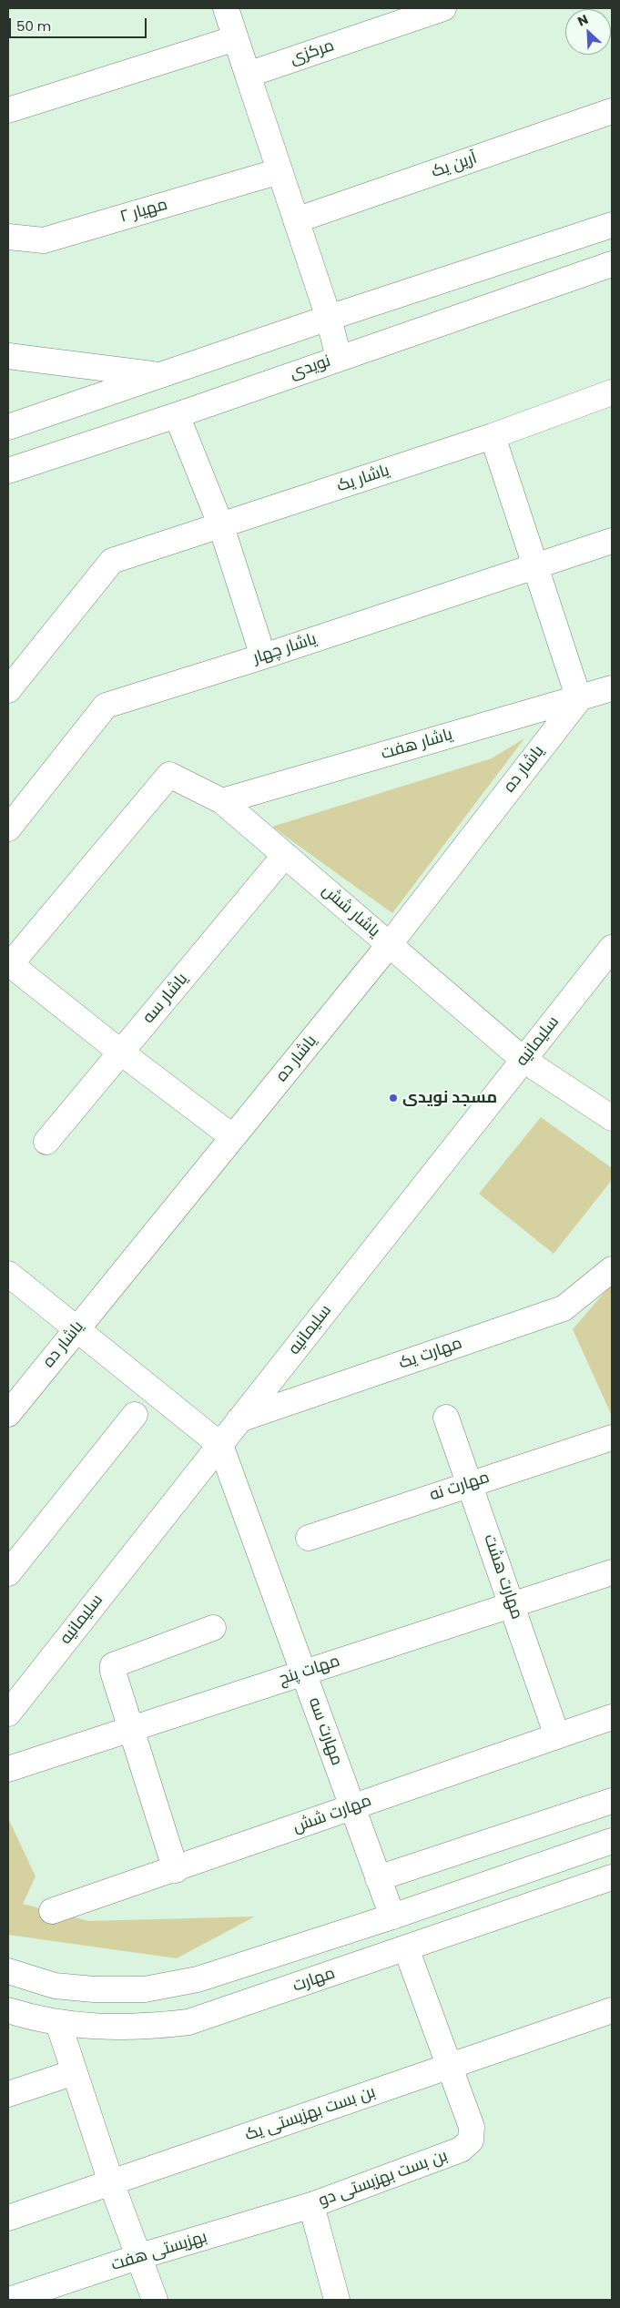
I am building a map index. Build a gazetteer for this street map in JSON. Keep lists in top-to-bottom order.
{
  "streets": {
    "street": [
      "مرکزی",
      "آرین یک",
      "مهیار ۲",
      "نویدی",
      "یاشار یک",
      "یاشار چهار",
      "یاشار هفت",
      "یاشار ده",
      "یاشار شش",
      "یاشار سه",
      "سلیمانیه",
      "مهارت یک",
      "مهارت نه",
      "مهارت هشت",
      "مهات پنج",
      "مهارت سه",
      "مهارت شش",
      "مهارت",
      "بن بست بهزیستی یک",
      "بن بست بهزیستی دو",
      "بهزیستی هفت"
    ]
  },
  "crossings": [
    ["یاشار هفت", "یاشار ده"],
    ["یاشار هفت", "یاشار شش"],
    ["یاشار ده", "یاشار شش"],
    ["یاشار شش", "یاشار سه"],
    ["یاشار شش", "سلیمانیه"],
    ["سلیمانیه", "مهارت یک"],
    ["سلیمانیه", "مهارت سه"],
    ["مهارت نه", "مهارت هشت"],
    ["مهارت هشت", "مهات پنج"],
    ["مهارت هشت", "مهارت شش"],
    ["مهات پنج", "مهارت سه"],
    ["مهارت سه", "مهارت شش"],
    ["مهارت سه", "مهارت"],
    ["مهارت سه", "بن بست بهزیستی یک"],
    ["مهارت سه", "بن بست بهزیستی دو"],
    ["بن بست بهزیستی یک", "بن بست بهزیستی دو"],
    ["بن بست بهزیستی دو", "بهزیستی هفت"]
  ],
  "places": ["مسجد نویدی"],
  "scale_bar": "50 m",
  "north": "top left"
}
